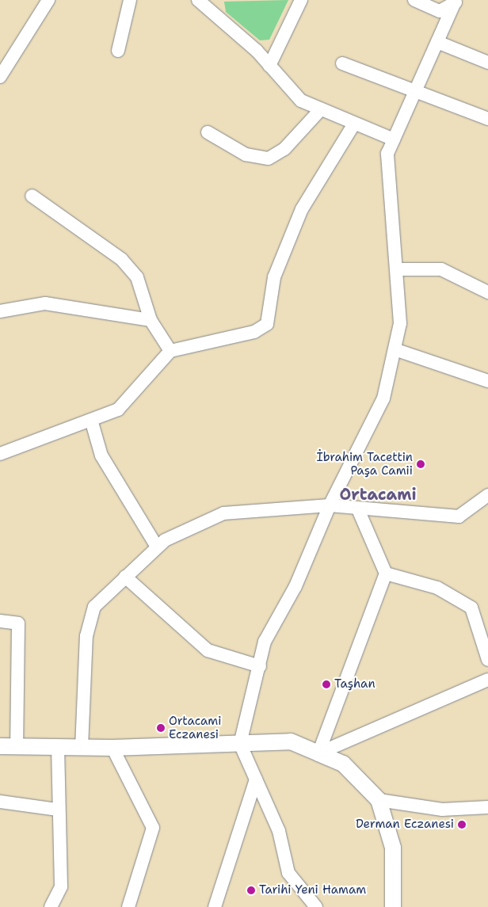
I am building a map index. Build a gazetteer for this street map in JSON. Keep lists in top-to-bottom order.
{
  "districts": ["Ortacami"],
  "places": [
    "İbrahim Tacettin Paşa Camii",
    "Taşhan",
    "Ortacami Eczanesi",
    "Derman Eczanesi",
    "Tarihi Yeni Hamam"
  ]
}
